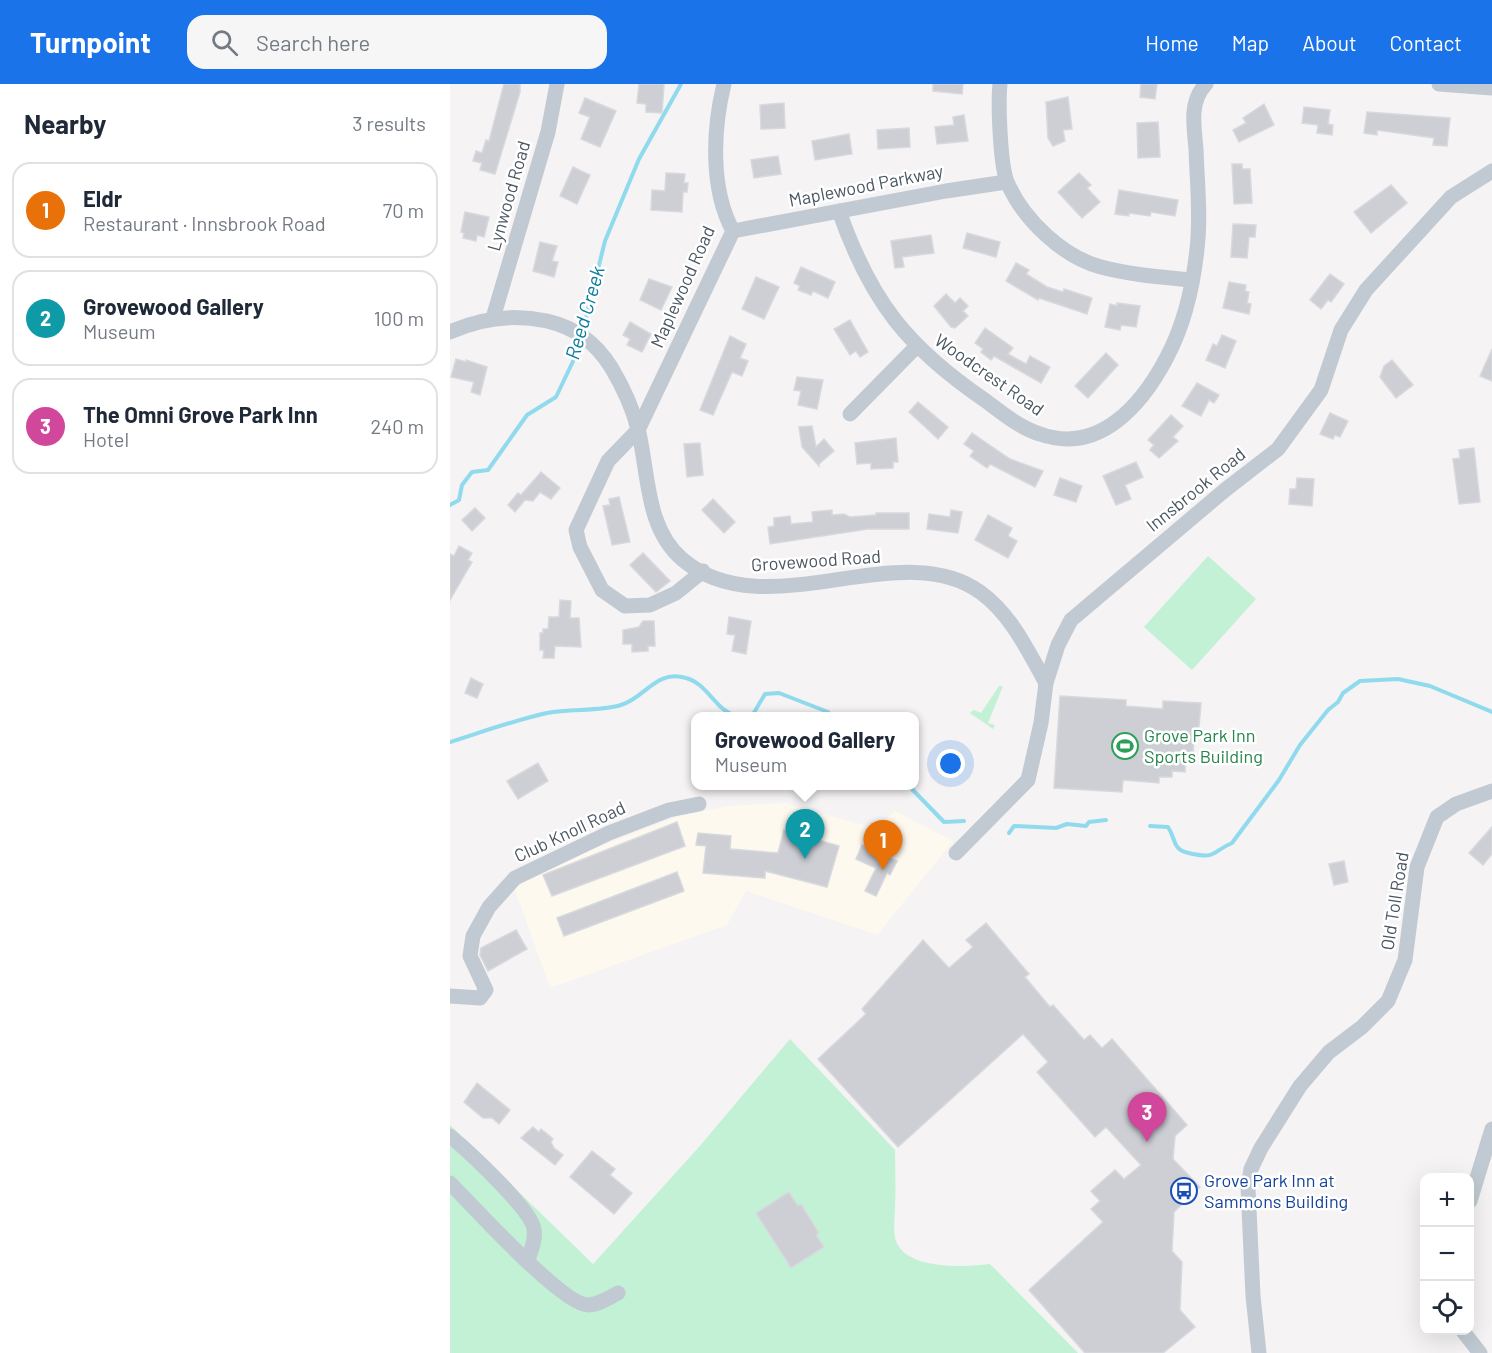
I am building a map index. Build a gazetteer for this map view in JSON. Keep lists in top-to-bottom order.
{
  "streets": {
    "street": [
      "Maplewood Parkway",
      "Lynwood Road",
      "Maplewood Road",
      "Woodcrest Road",
      "Innsbrook Road",
      "Grovewood Road",
      "Club Knoll Road",
      "Old Toll Road"
    ]
  },
  "crossings": [
    ["Maplewood Parkway", "Maplewood Road"],
    ["Maplewood Parkway", "Woodcrest Road"],
    ["Lynwood Road", "Grovewood Road"],
    ["Maplewood Road", "Grovewood Road"],
    ["Innsbrook Road", "Grovewood Road"]
  ],
  "water": ["Reed Creek"],
  "places": {
    "sports": ["Grove Park Inn Sports Building"],
    "bus stop": ["Grove Park Inn at Sammons Building"]
  },
  "page": {
    "header": "Turnpoint",
    "search": "Search here",
    "nav": [
      "Home",
      "Map",
      "About",
      "Contact"
    ],
    "heading": ["Nearby", "3 results"],
    "list": [
      {
        "mark": "1",
        "name": "Eldr",
        "note": "Restaurant · Innsbrook Road",
        "value": "70 m"
      },
      {
        "mark": "2",
        "name": "Grovewood Gallery",
        "note": "Museum",
        "value": "100 m"
      },
      {
        "mark": "3",
        "name": "The Omni Grove Park Inn",
        "note": "Hotel",
        "value": "240 m"
      }
    ],
    "popup": ["Grovewood Gallery", "Museum"],
    "pins": ["2", "1", "3"],
    "map_buttons": ["+", "−"]
  }
}
